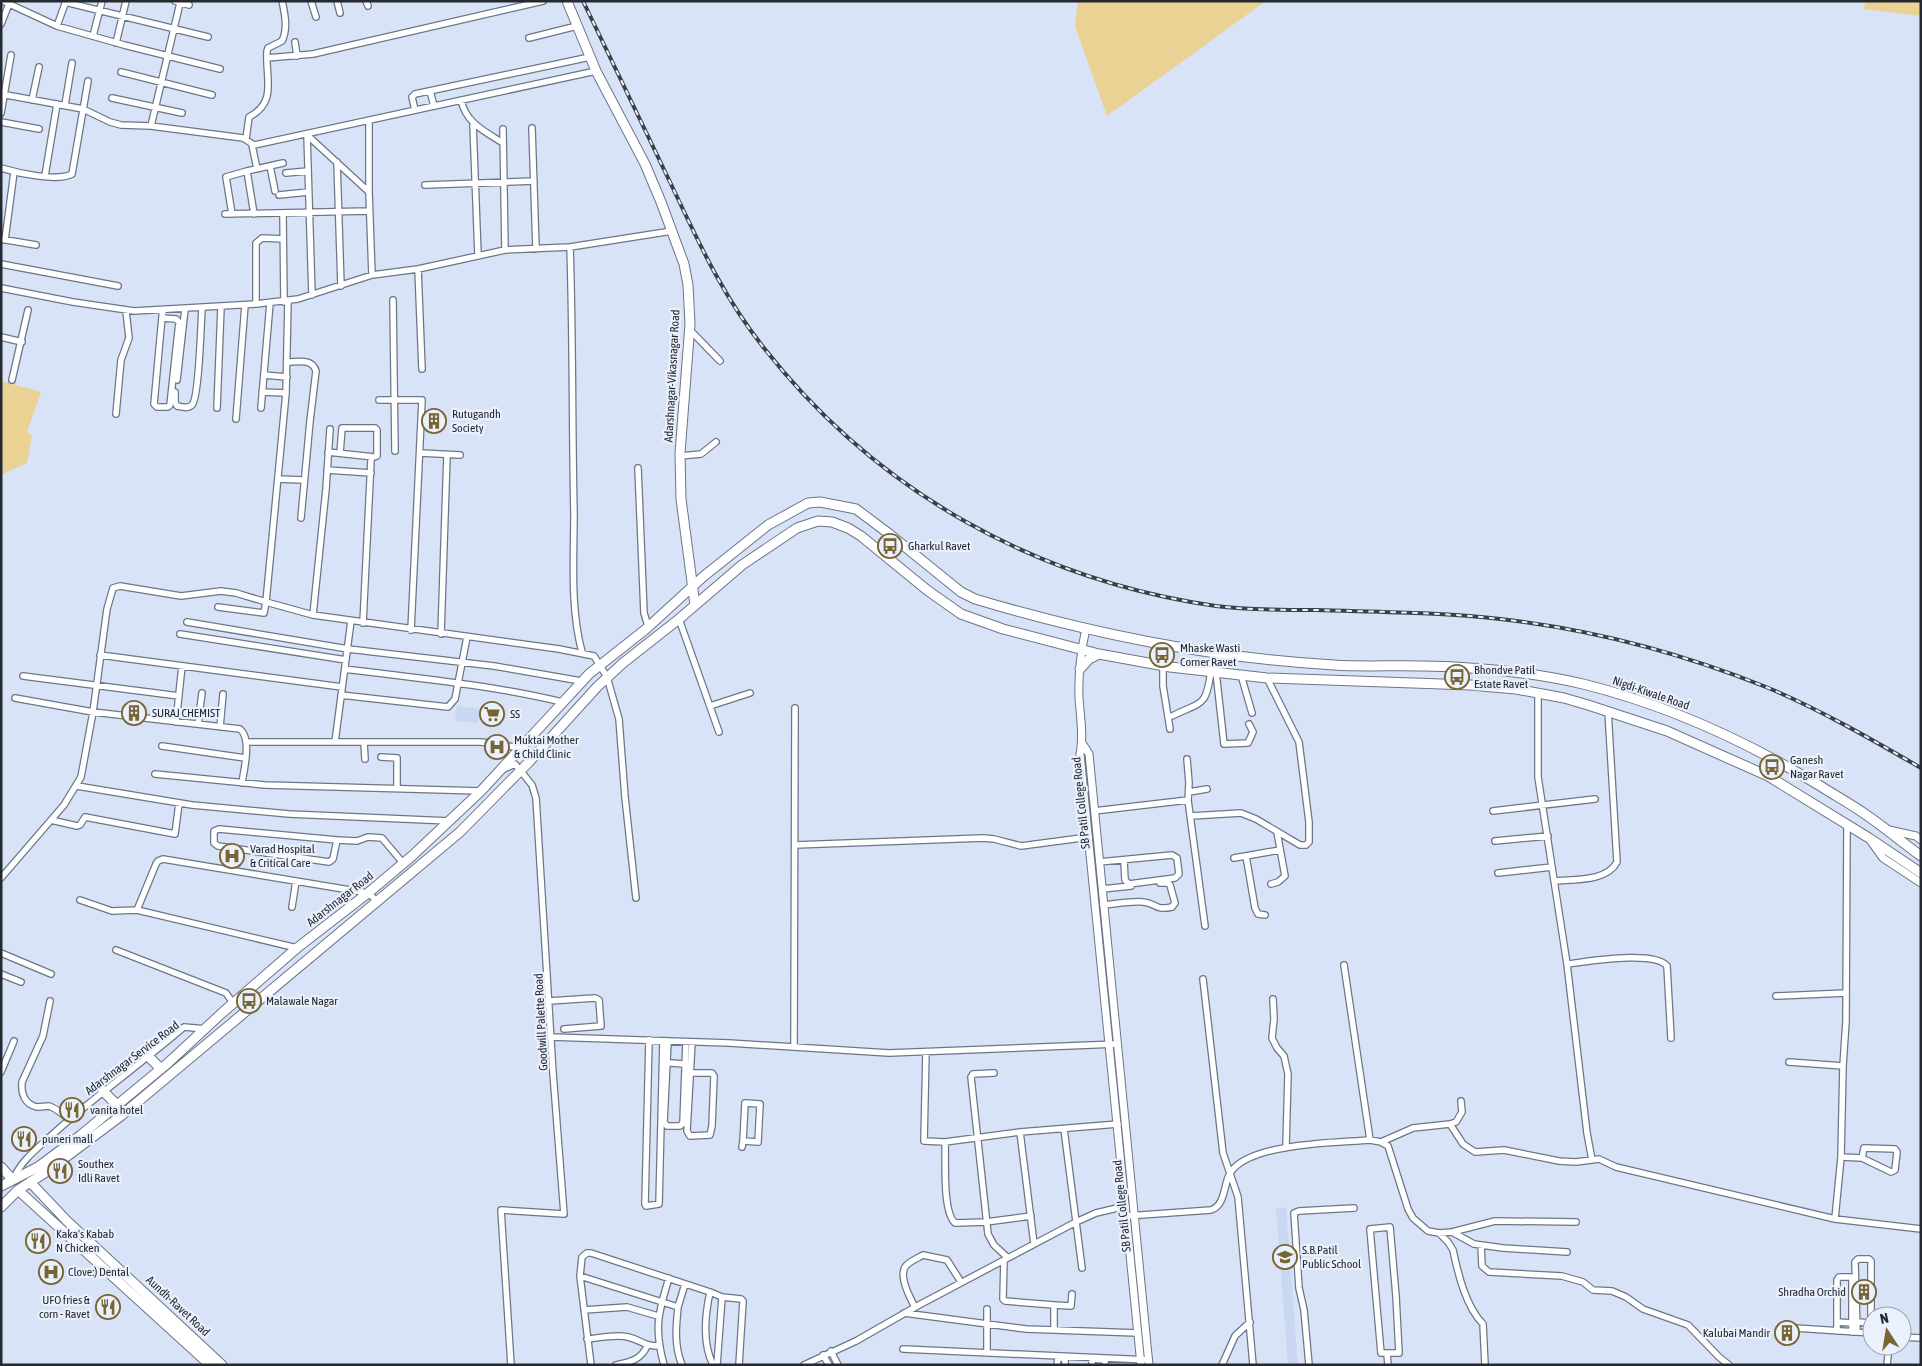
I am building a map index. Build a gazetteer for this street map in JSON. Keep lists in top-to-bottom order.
{
  "streets": {
    "main road": [
      "Adarshnagar-Vikasnagar Road",
      "Nigdi-Kiwale Road",
      "Adarshnagar Road",
      "Aundh-Ravet Road"
    ],
    "street": ["SB Patil College Road", "Goodwill Palette Road", "Adarshnagar Service Road"]
  },
  "crossings": [
    ["Adarshnagar-Vikasnagar Road", "Nigdi-Kiwale Road"],
    ["Adarshnagar-Vikasnagar Road", "Adarshnagar Road"],
    ["Nigdi-Kiwale Road", "Adarshnagar Road"],
    ["Adarshnagar Road", "Goodwill Palette Road"],
    ["Adarshnagar Road", "Adarshnagar Service Road"],
    ["Adarshnagar Road", "Aundh-Ravet Road"]
  ],
  "places": {
    "building": [
      "Rutugandh Society",
      "SURAJ CHEMIST",
      "Shradha Orchid",
      "Kalubai Mandir"
    ],
    "bus stop": [
      "Gharkul Ravet",
      "Mhaske Wasti Corner Ravet",
      "Bhondve Patil Estate Ravet",
      "Ganesh Nagar Ravet",
      "Malawale Nagar"
    ],
    "supermarket": ["SS"],
    "hospital": ["Muktai Mother & Child Clinic", "Varad Hospital & Critical Care", "Clove:) Dental"],
    "restaurant": [
      "vanita hotel",
      "puneri mall",
      "Southex Idli Ravet",
      "Kaka's Kabab N Chicken",
      "UFO fries & corn - Ravet"
    ],
    "school or university": ["S.B.Patil Public School"]
  },
  "north": "top"
}
